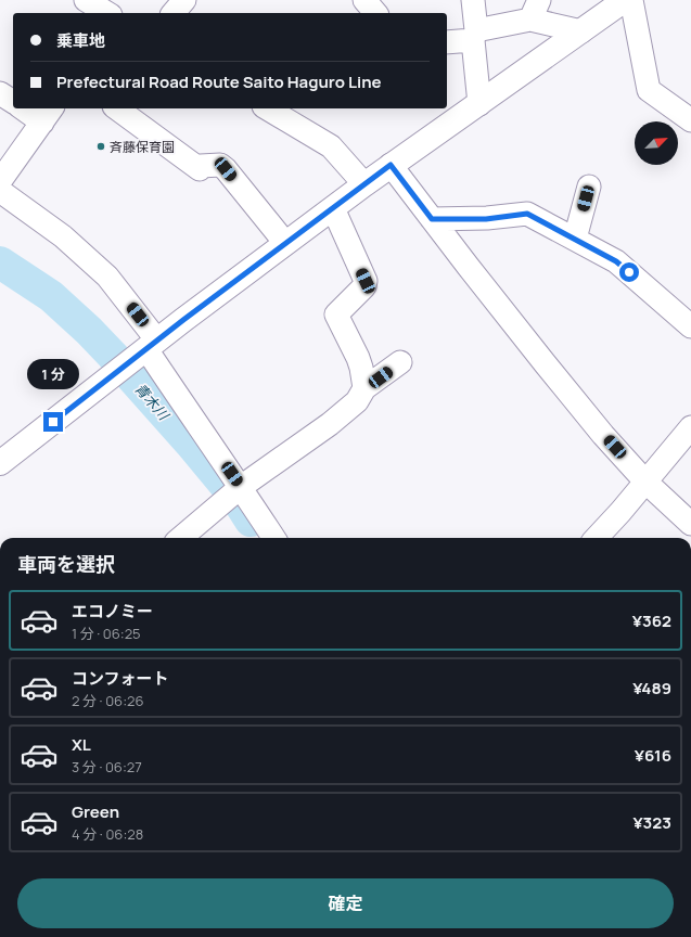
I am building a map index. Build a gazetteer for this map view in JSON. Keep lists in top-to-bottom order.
{
  "water": ["青木川"],
  "places": ["斉藤保育園"],
  "north": "top right",
  "page": {
    "banner": ["乗車地", "Prefectural Road Route Saito Haguro Line"],
    "bubble": "1 分",
    "heading": "車両を選択",
    "list": [
      {
        "name": "エコノミー",
        "note": "1 分 · 06:25",
        "value": "¥362"
      },
      {
        "name": "コンフォート",
        "note": "2 分 · 06:26",
        "value": "¥489"
      },
      {
        "name": "XL",
        "note": "3 分 · 06:27",
        "value": "¥616"
      },
      {
        "name": "Green",
        "note": "4 分 · 06:28",
        "value": "¥323"
      }
    ],
    "buttons": "確定"
  }
}
